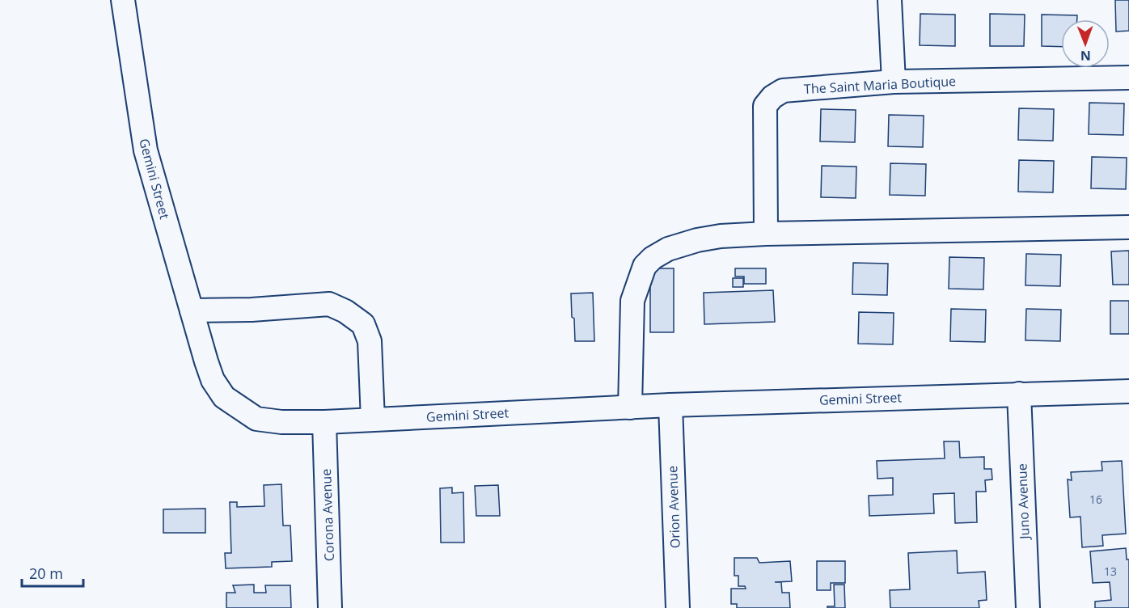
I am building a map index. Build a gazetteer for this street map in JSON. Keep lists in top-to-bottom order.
{
  "streets": {
    "street": [
      "The Saint Maria Boutique",
      "Gemini Street",
      "Juno Avenue",
      "Orion Avenue",
      "Corona Avenue"
    ]
  },
  "crossings": [
    ["Gemini Street", "Juno Avenue"],
    ["Gemini Street", "Orion Avenue"],
    ["Gemini Street", "Corona Avenue"]
  ],
  "house_numbers": ["16", "13"],
  "scale_bar": "20 m",
  "north": "bottom"
}
